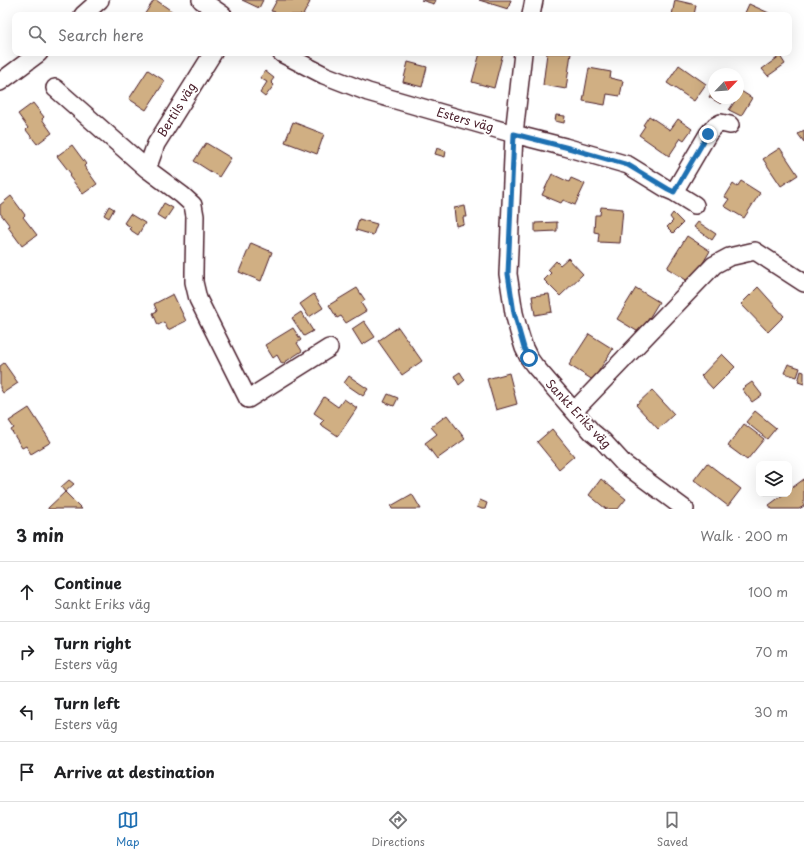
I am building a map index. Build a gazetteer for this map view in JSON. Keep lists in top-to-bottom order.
{
  "streets": {
    "street": ["Bertils väg", "Esters väg", "Sankt Eriks väg"]
  },
  "crossings": [
    ["Esters väg", "Sankt Eriks väg"]
  ],
  "north": "top right",
  "page": {
    "search": "Search here",
    "heading": ["3 min", "Walk · 200 m"],
    "list": [
      ["Continue", "Sankt Eriks väg", "100 m"],
      ["Turn right", "Esters väg", "70 m"],
      ["Turn left", "Esters väg", "30 m"],
      "Arrive at destination"
    ],
    "nav": ["Map", "Directions", "Saved"]
  }
}
